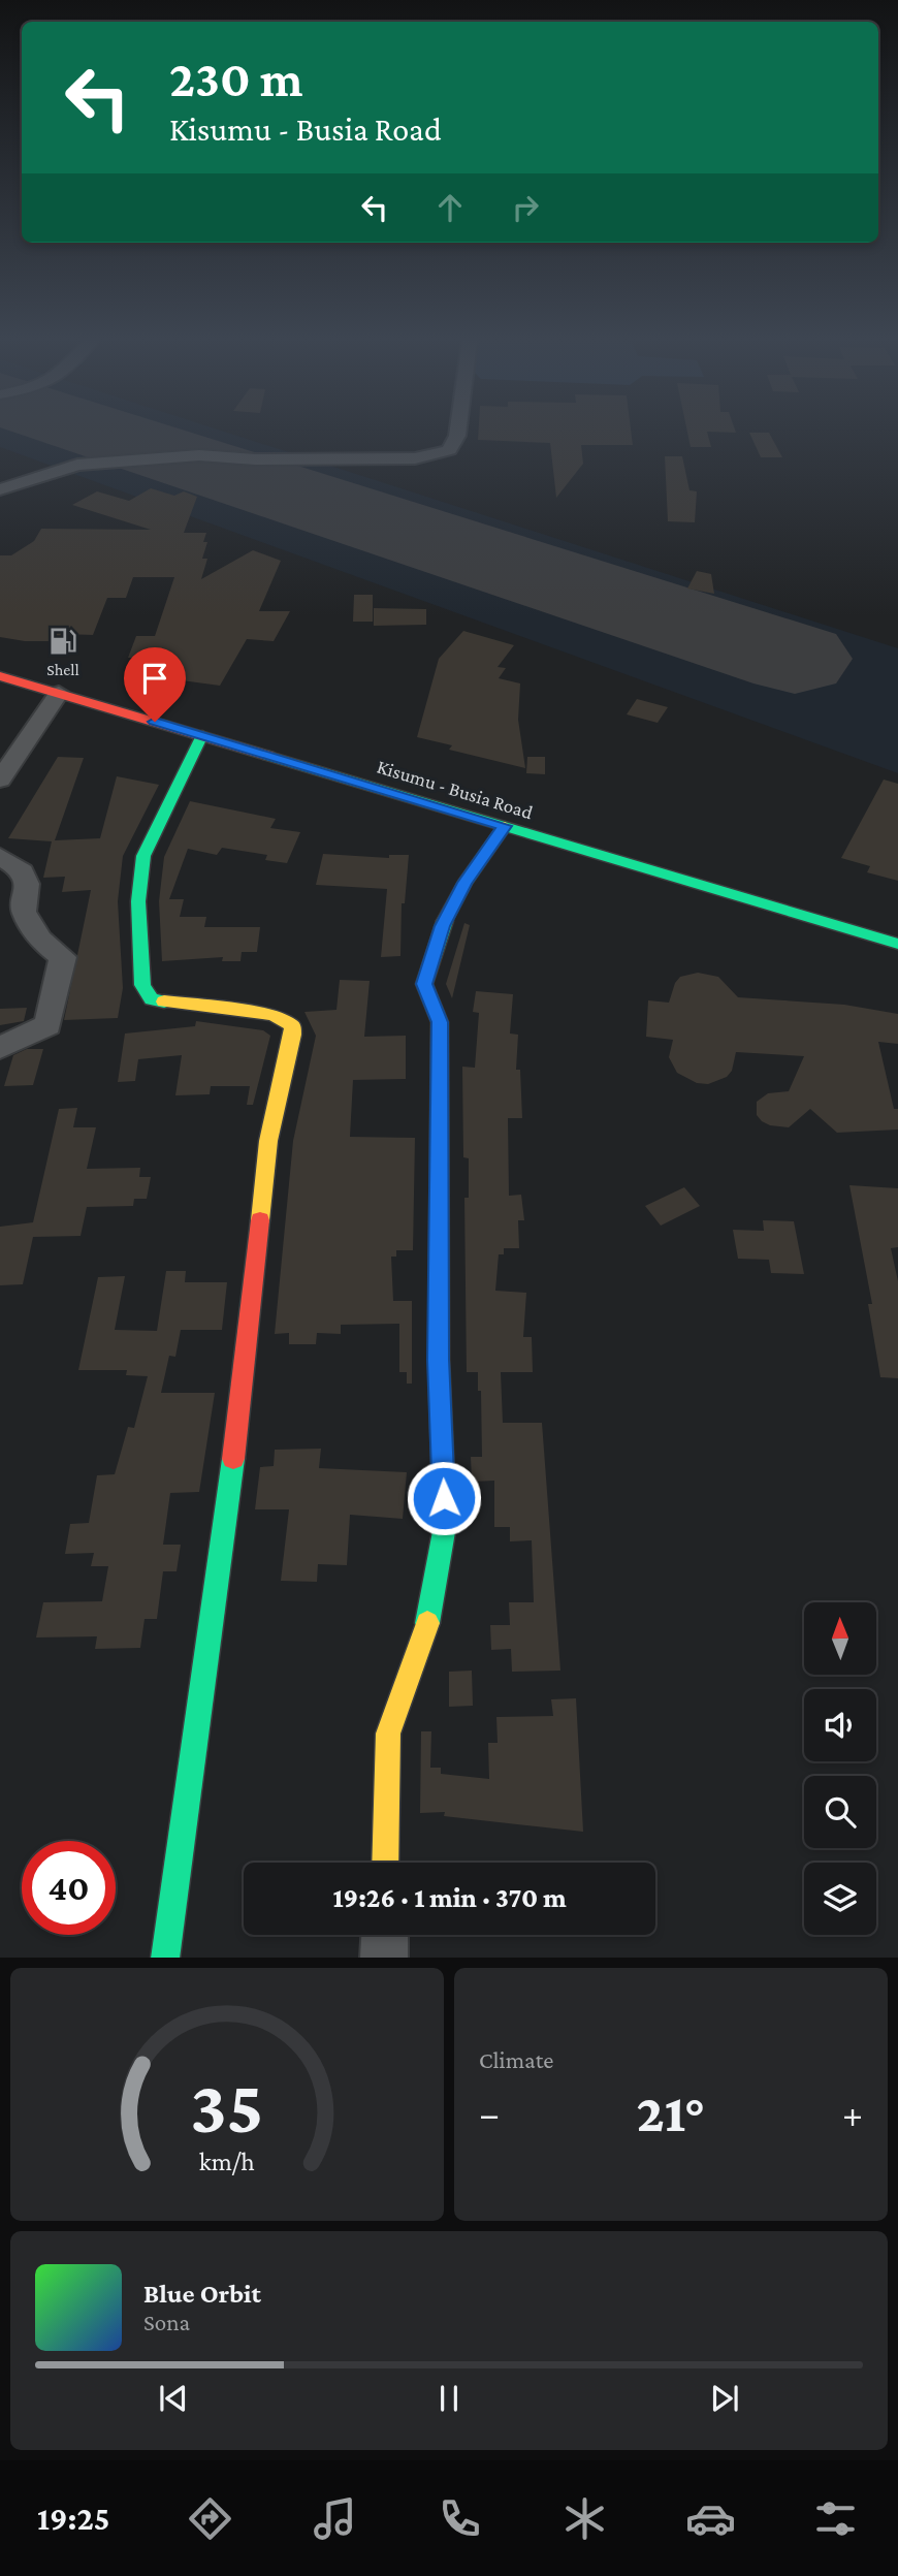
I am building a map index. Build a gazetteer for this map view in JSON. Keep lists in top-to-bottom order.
{
  "streets": {
    "main road": ["Kisumu - Busia Road"]
  },
  "places": {
    "fuel station": ["Shell"]
  },
  "north": "top",
  "page": {
    "turn": ["230 m", "Kisumu - Busia Road"],
    "limit": "40",
    "trip": "19:26 · 1 min · 370 m",
    "tile": "Climate",
    "heat": ["−", "21°", "+"],
    "song": ["Blue Orbit", "Sona"],
    "tabs": "19:25",
    "gauge": ["35", "km/h"]
  }
}
